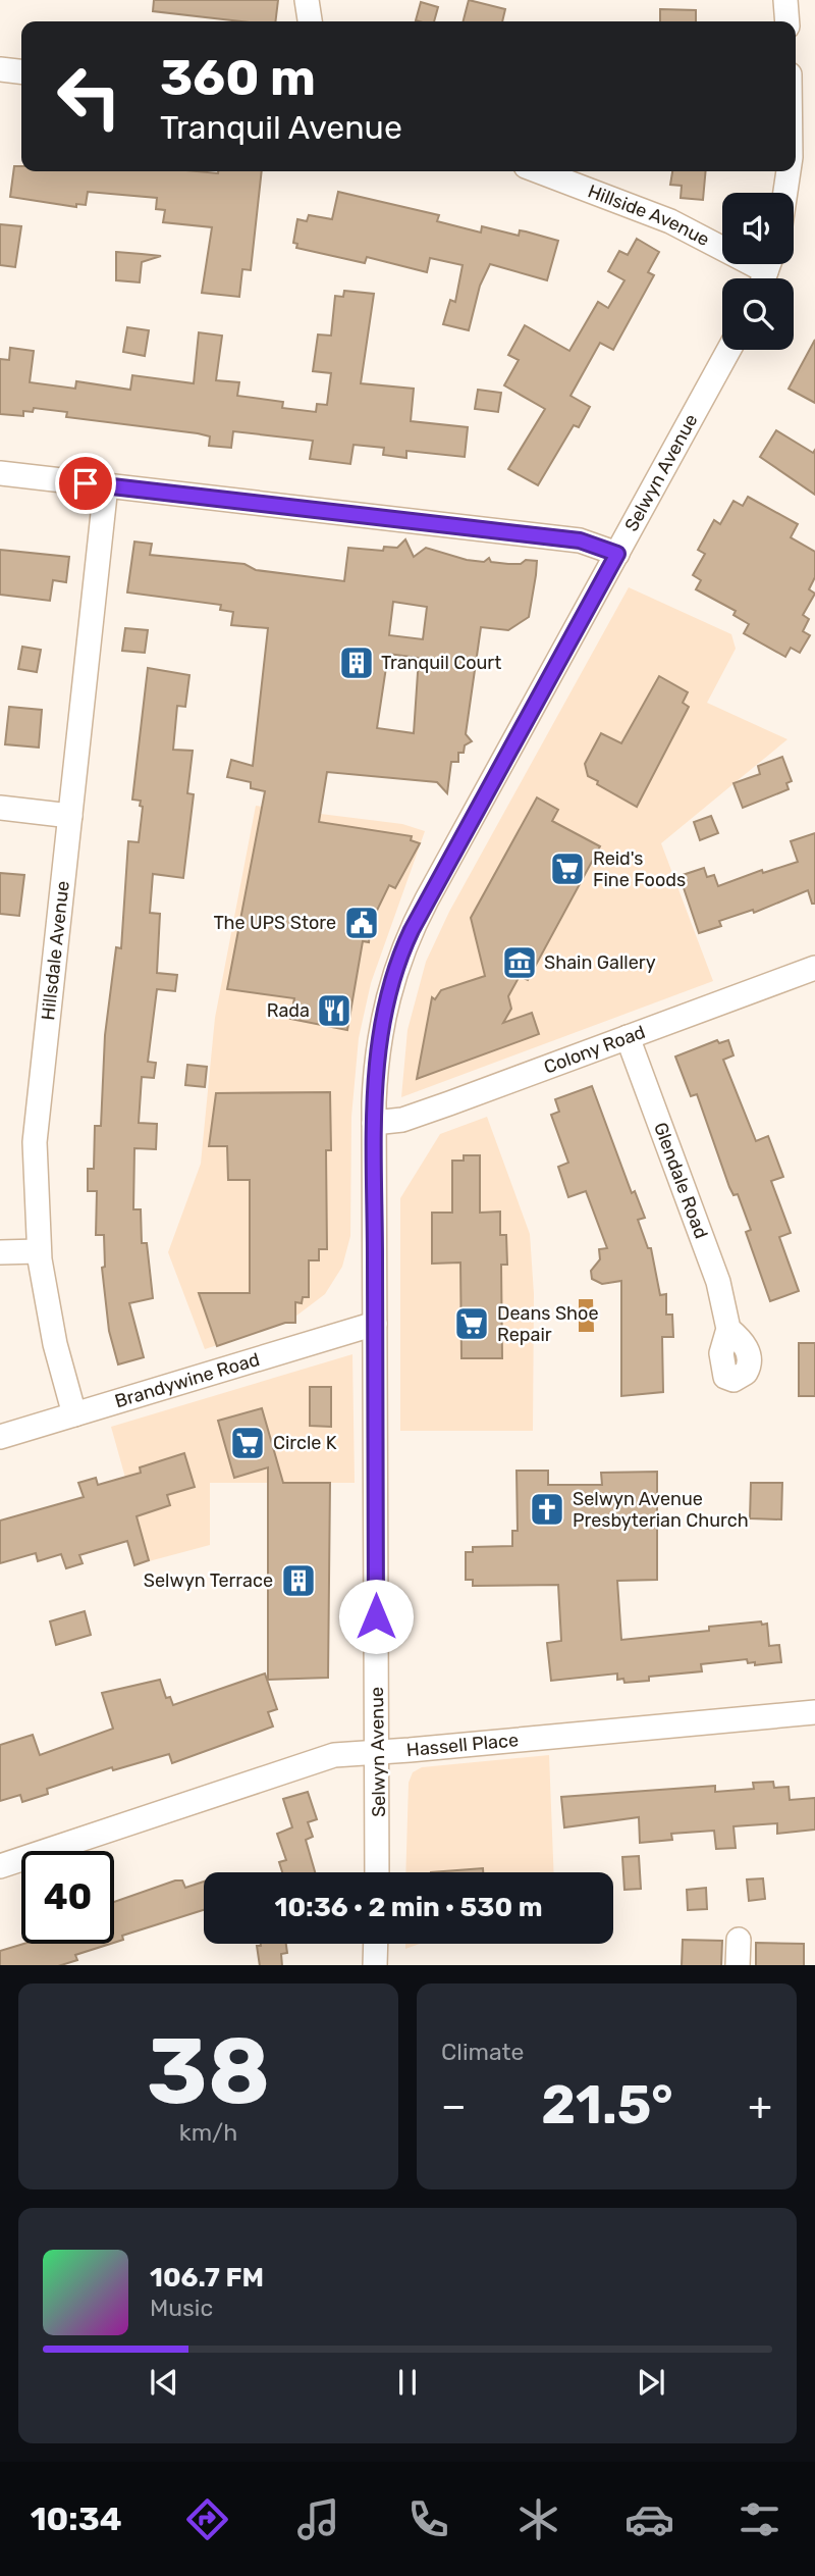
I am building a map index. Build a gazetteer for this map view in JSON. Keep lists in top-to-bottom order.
{
  "streets": {
    "street": [
      "Hillside Avenue",
      "Selwyn Avenue",
      "Hillsdale Avenue",
      "Colony Road",
      "Glendale Road",
      "Brandywine Road",
      "Hassell Place"
    ]
  },
  "crossings": [
    ["Selwyn Avenue", "Colony Road"],
    ["Selwyn Avenue", "Brandywine Road"],
    ["Selwyn Avenue", "Hassell Place"],
    ["Hillsdale Avenue", "Brandywine Road"],
    ["Colony Road", "Glendale Road"]
  ],
  "places": {
    "building": ["Tranquil Court", "Selwyn Terrace"],
    "supermarket": ["Reid's Fine Foods", "Deans Shoe Repair", "Circle K"],
    "public building": ["The UPS Store"],
    "museum": ["Shain Gallery"],
    "restaurant": ["Rada"],
    "church": ["Selwyn Avenue Presbyterian Church"]
  },
  "page": {
    "turn": ["360 m", "Tranquil Avenue"],
    "limit": "40",
    "trip": "10:36 · 2 min · 530 m",
    "tile": [
      ["38", "km/h"],
      "Climate"
    ],
    "heat": ["−", "21.5°", "+"],
    "song": ["106.7 FM", "Music"],
    "tabs": "10:34"
  }
}
